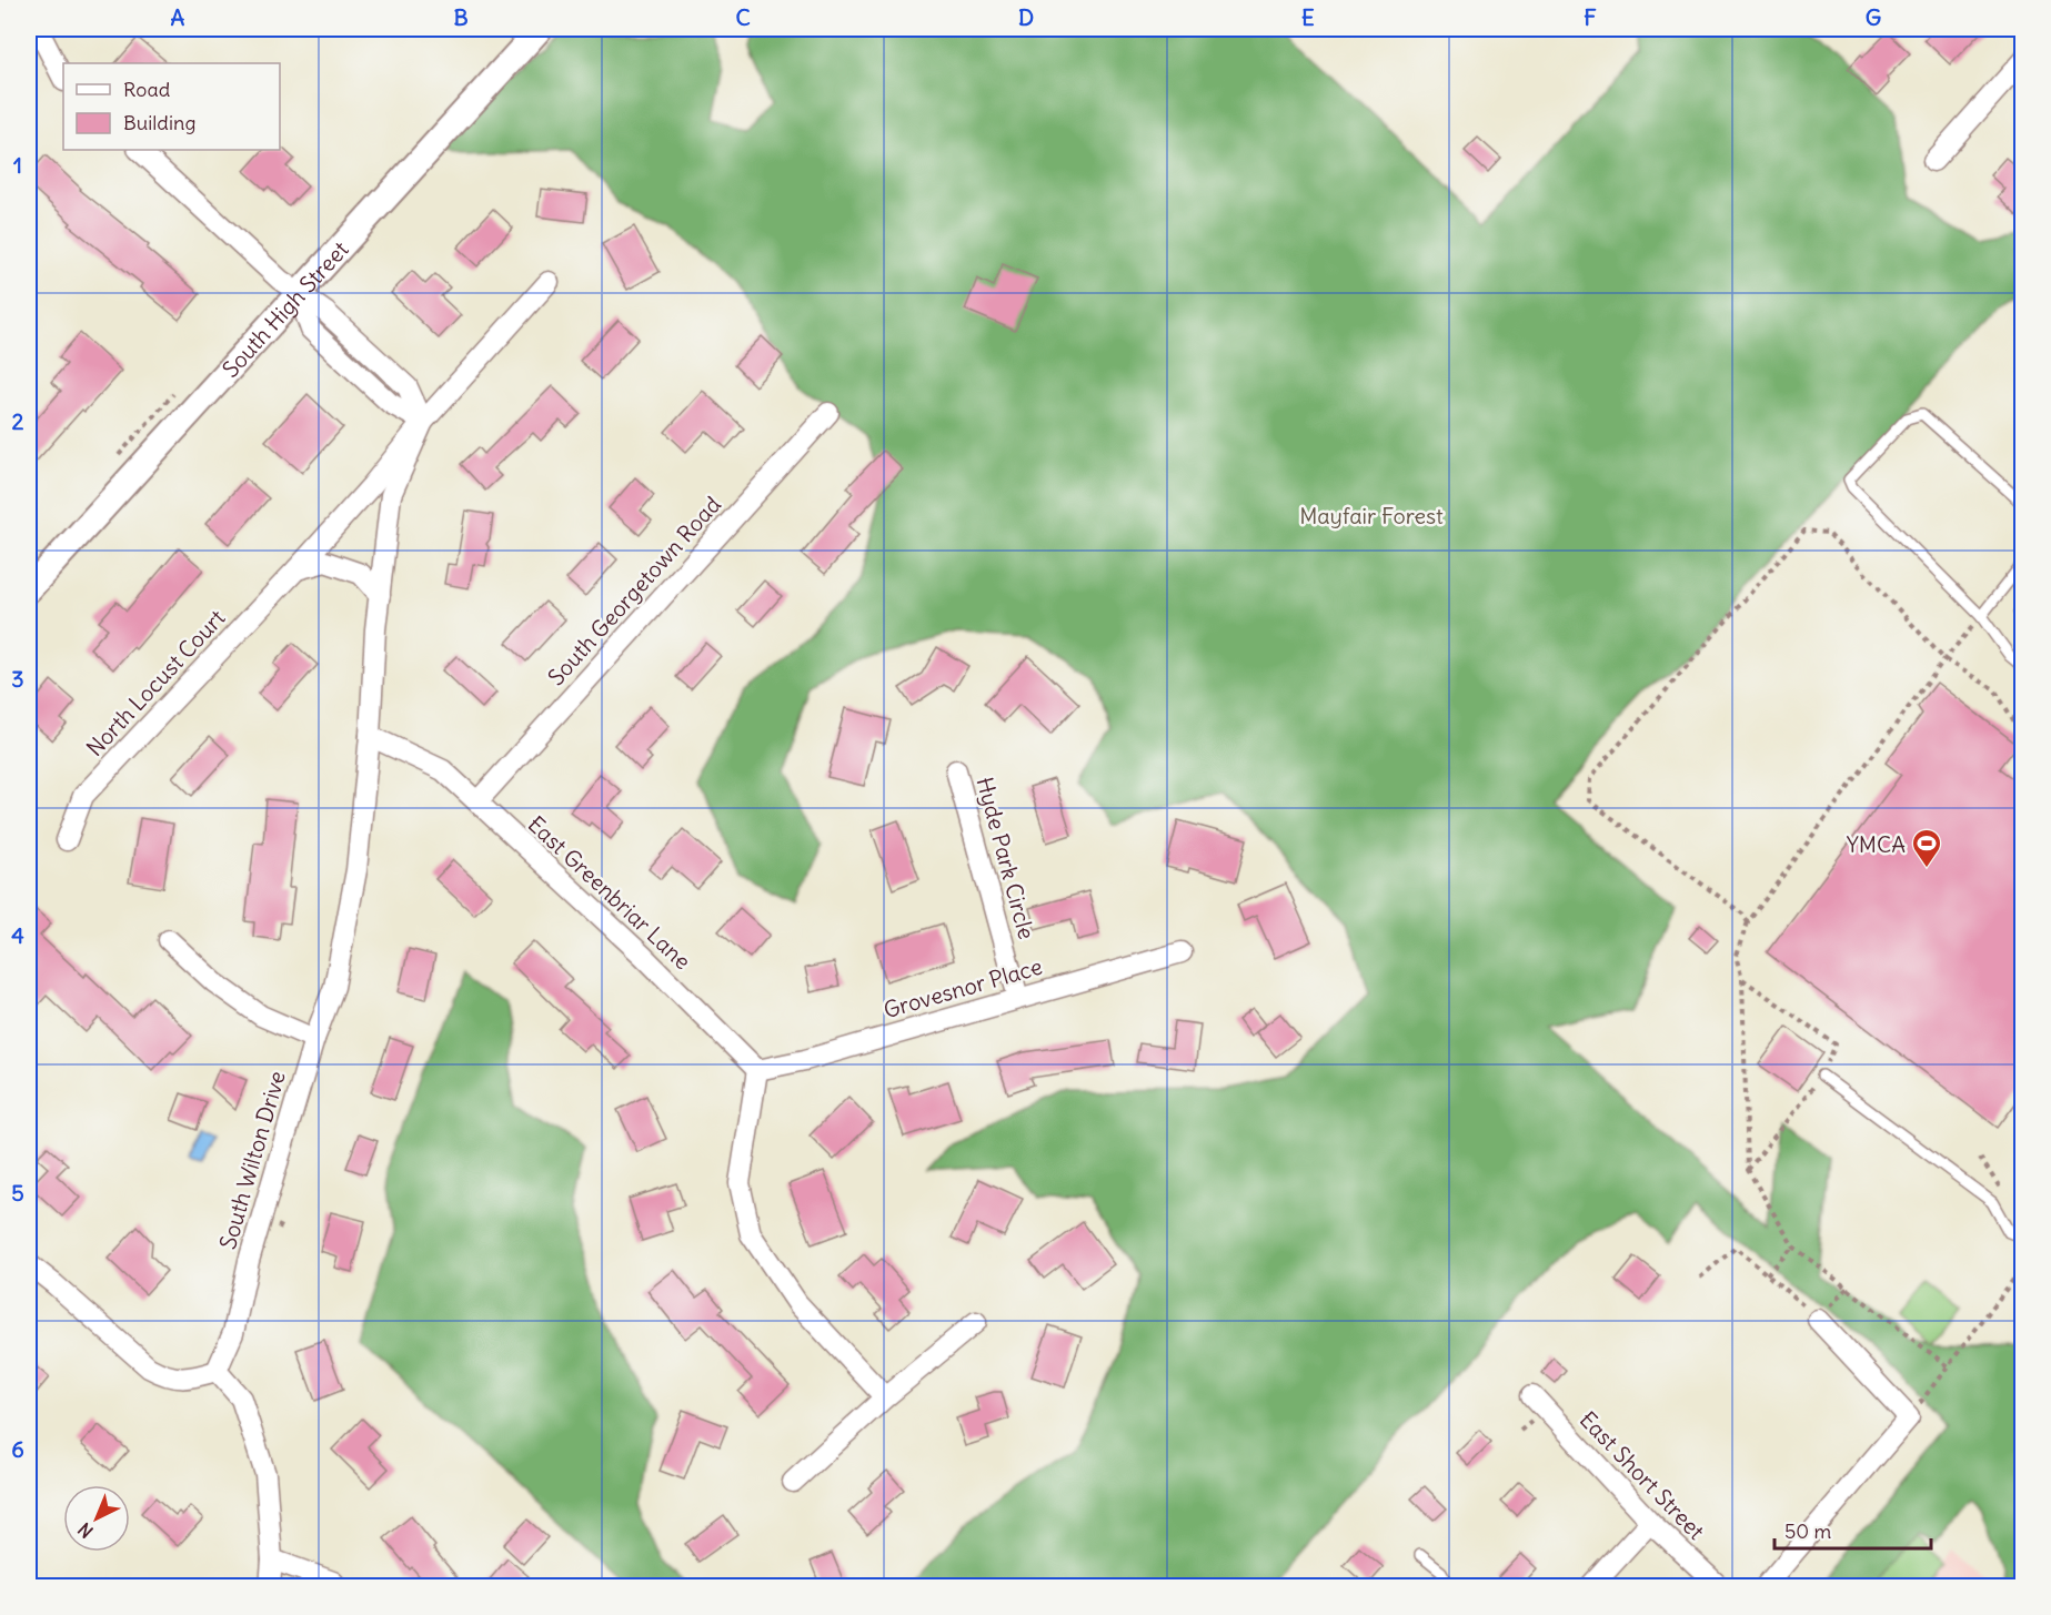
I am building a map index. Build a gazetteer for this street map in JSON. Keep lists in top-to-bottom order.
{
  "streets": {
    "street": [
      "South High Street",
      "South Georgetown Road",
      "North Locust Court",
      "Hyde Park Circle",
      "East Greenbriar Lane",
      "Grovesnor Place",
      "South Wilton Drive",
      "East Short Street"
    ]
  },
  "crossings": [
    ["South Georgetown Road", "East Greenbriar Lane"],
    ["Hyde Park Circle", "Grovesnor Place"],
    ["East Greenbriar Lane", "Grovesnor Place"],
    ["East Greenbriar Lane", "South Wilton Drive"]
  ],
  "parks": ["Mayfair Forest"],
  "places": {
    "sports": ["YMCA"]
  },
  "legend": ["Road", "Building"],
  "scale_bar": "50 m",
  "north": "bottom left",
  "grid": {
    "columns": [
      "A",
      "B",
      "C",
      "D",
      "E",
      "F",
      "G"
    ],
    "rows": [
      "1",
      "2",
      "3",
      "4",
      "5",
      "6"
    ]
  }
}
